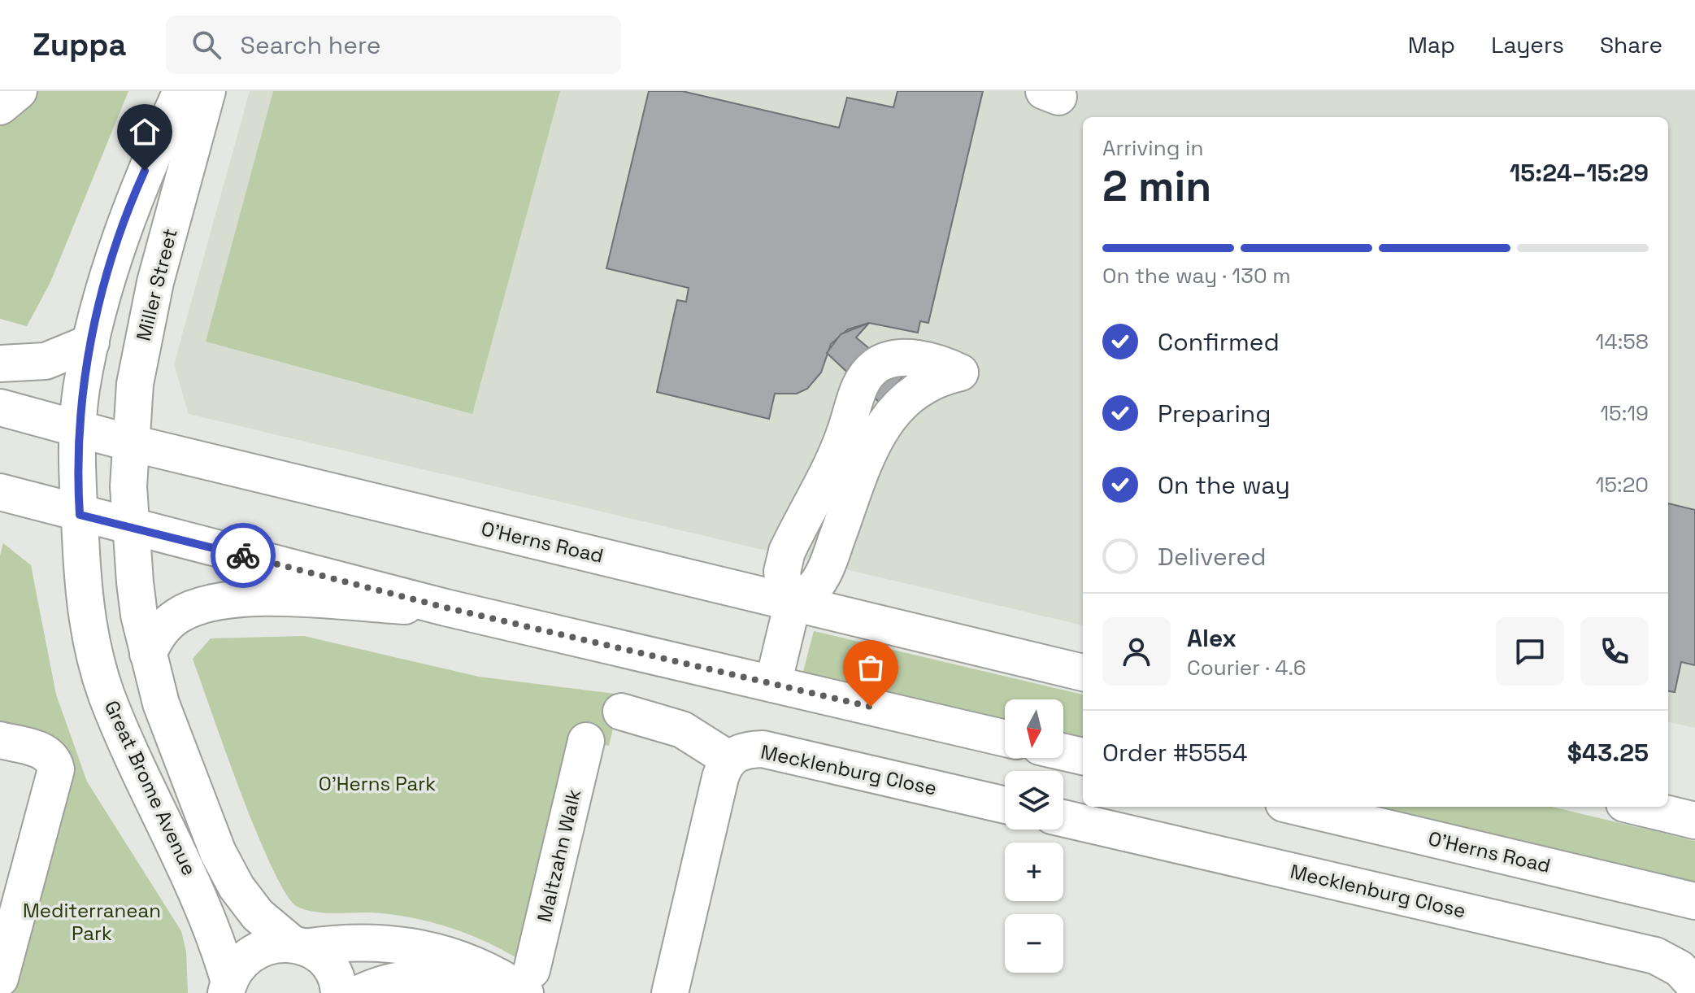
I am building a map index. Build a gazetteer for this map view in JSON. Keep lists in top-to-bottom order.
{
  "streets": {
    "street": [
      "Miller Street",
      "O'Herns Road",
      "Mecklenburg Close",
      "Great Brome Avenue",
      "Maltzahn Walk"
    ]
  },
  "crossings": [
    ["Miller Street", "O'Herns Road"],
    ["Miller Street", "Great Brome Avenue"],
    ["O'Herns Road", "Great Brome Avenue"]
  ],
  "parks": ["O'Herns Park", "Mediterranean Park"],
  "north": "bottom",
  "page": {
    "header": "Zuppa",
    "search": "Search here",
    "nav": ["Map", "Layers", "Share"],
    "heading": ["2 min", "Arriving in", "15:24–15:29"],
    "panel": [
      "Alex",
      "Courier · 4.6",
      "Order #5554",
      "$43.25"
    ],
    "bar": "On the way · 130 m",
    "list": [
      ["Confirmed", "14:58"],
      ["Preparing", "15:19"],
      ["On the way", "15:20"],
      "Delivered"
    ],
    "map_buttons": ["+", "−"]
  }
}
